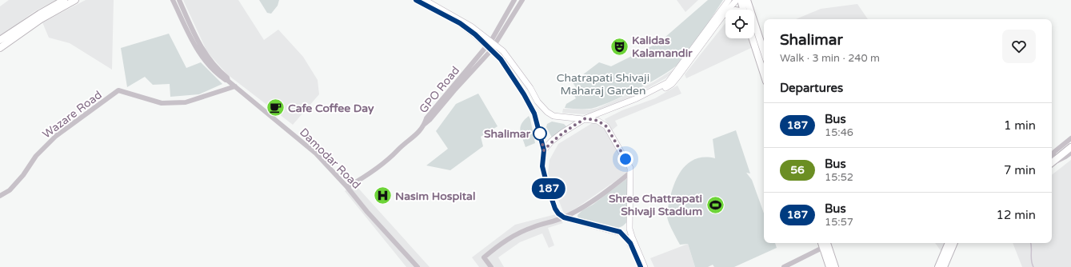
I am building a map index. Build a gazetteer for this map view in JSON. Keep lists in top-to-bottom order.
{
  "streets": {
    "street": ["GPO Road", "Wazare Road", "Damodar Road"]
  },
  "crossings": [
    ["GPO Road", "Damodar Road"],
    ["Wazare Road", "Damodar Road"]
  ],
  "parks": ["Chatrapati Shivaji Maharaj Garden"],
  "places": {
    "theatre": ["Kalidas Kalamandir"],
    "cafe": ["Cafe Coffee Day"],
    "other": ["Shalimar"],
    "hospital": ["Nasim Hospital"],
    "sports": ["Shree Chattrapati Shivaji Stadium"]
  },
  "lines": ["bus line 187"],
  "page": {
    "on_map": "187",
    "heading": [
      ["Shalimar", "Walk · 3 min · 240 m"],
      "Departures"
    ],
    "list": [
      {
        "mark": "187",
        "name": "Bus",
        "note": "15:46",
        "value": "1 min"
      },
      {
        "mark": "56",
        "name": "Bus",
        "note": "15:52",
        "value": "7 min"
      },
      {
        "mark": "187",
        "name": "Bus",
        "note": "15:57",
        "value": "12 min"
      }
    ]
  }
}
